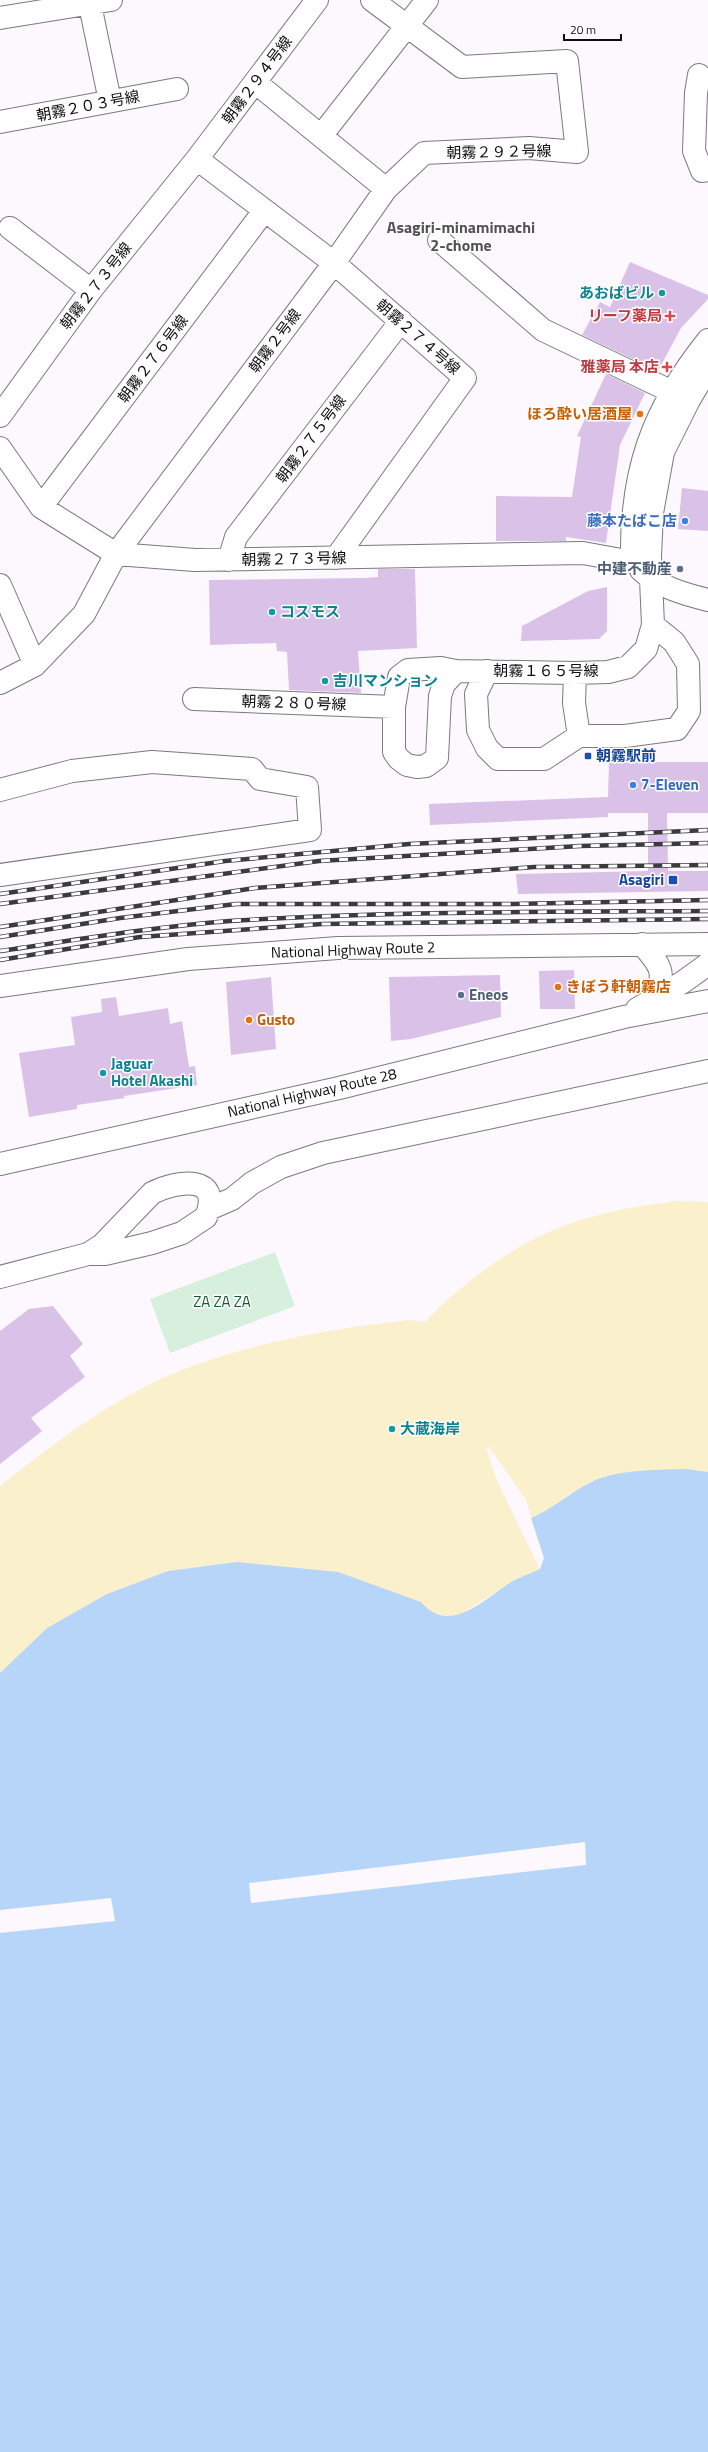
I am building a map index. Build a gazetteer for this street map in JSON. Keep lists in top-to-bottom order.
{
  "streets": {
    "main road": [
      "朝霧２９４号線",
      "朝霧２０３号線",
      "朝霧２９２号線",
      "朝霧２７３号線",
      "朝霧２７４号線",
      "朝霧２号線",
      "朝霧２７６号線",
      "朝霧２７５号線",
      "朝霧１６５号線",
      "朝霧２８０号線",
      "National Highway Route 2",
      "National Highway Route 28"
    ]
  },
  "crossings": [
    ["朝霧２９４号線", "朝霧２７３号線"],
    ["朝霧２９４号線", "朝霧２７４号線"],
    ["朝霧２９２号線", "朝霧２号線"],
    ["朝霧２７３号線", "朝霧２７４号線"],
    ["朝霧２７３号線", "朝霧２号線"],
    ["朝霧２７３号線", "朝霧２７６号線"],
    ["朝霧２７３号線", "朝霧２７５号線"],
    ["朝霧２７３号線", "朝霧１６５号線"],
    ["朝霧２７４号線", "朝霧２号線"],
    ["朝霧２７４号線", "朝霧２７６号線"],
    ["朝霧２７４号線", "朝霧２７５号線"],
    ["朝霧１６５号線", "朝霧２８０号線"]
  ],
  "districts": ["Asagiri-minamimachi 2-chome"],
  "parks": ["ZA ZA ZA"],
  "places": {
    "other": [
      "あおばビル",
      "ほろ酔い居酒屋",
      "藤本たばこ店",
      "中建不動産",
      "コスモス",
      "吉川マンション",
      "7-Eleven",
      "きぼう軒朝霧店",
      "Eneos",
      "Gusto",
      "Jaguar Hotel Akashi",
      "大蔵海岸"
    ],
    "health": ["リーフ薬局", "雅薬局 本店"],
    "transit": ["朝霧駅前", "Asagiri"]
  },
  "scale_bar": "20 m"
}
